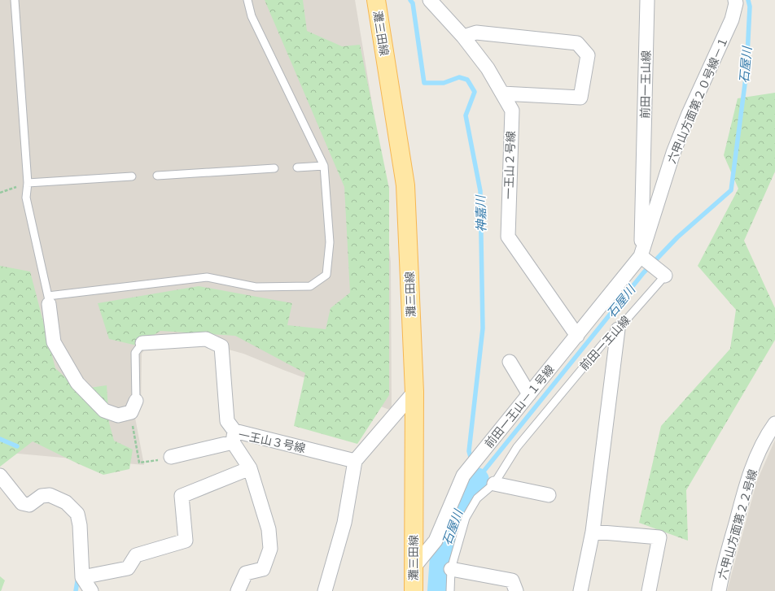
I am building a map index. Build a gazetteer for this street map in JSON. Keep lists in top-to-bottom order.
{
  "streets": {
    "main road": ["灘三田線"],
    "street": [
      "前田一王山線",
      "六甲山方面第２０号線－１",
      "一王山２号線",
      "前田一王山－１号線",
      "一王山３号線",
      "六甲山方面第２２号線"
    ]
  },
  "crossings": [
    ["灘三田線", "前田一王山－１号線"],
    ["前田一王山線", "六甲山方面第２０号線－１"],
    ["前田一王山線", "前田一王山－１号線"],
    ["六甲山方面第２０号線－１", "前田一王山－１号線"],
    ["一王山２号線", "前田一王山－１号線"]
  ],
  "water": ["石屋川", "神嘉川"]
}
